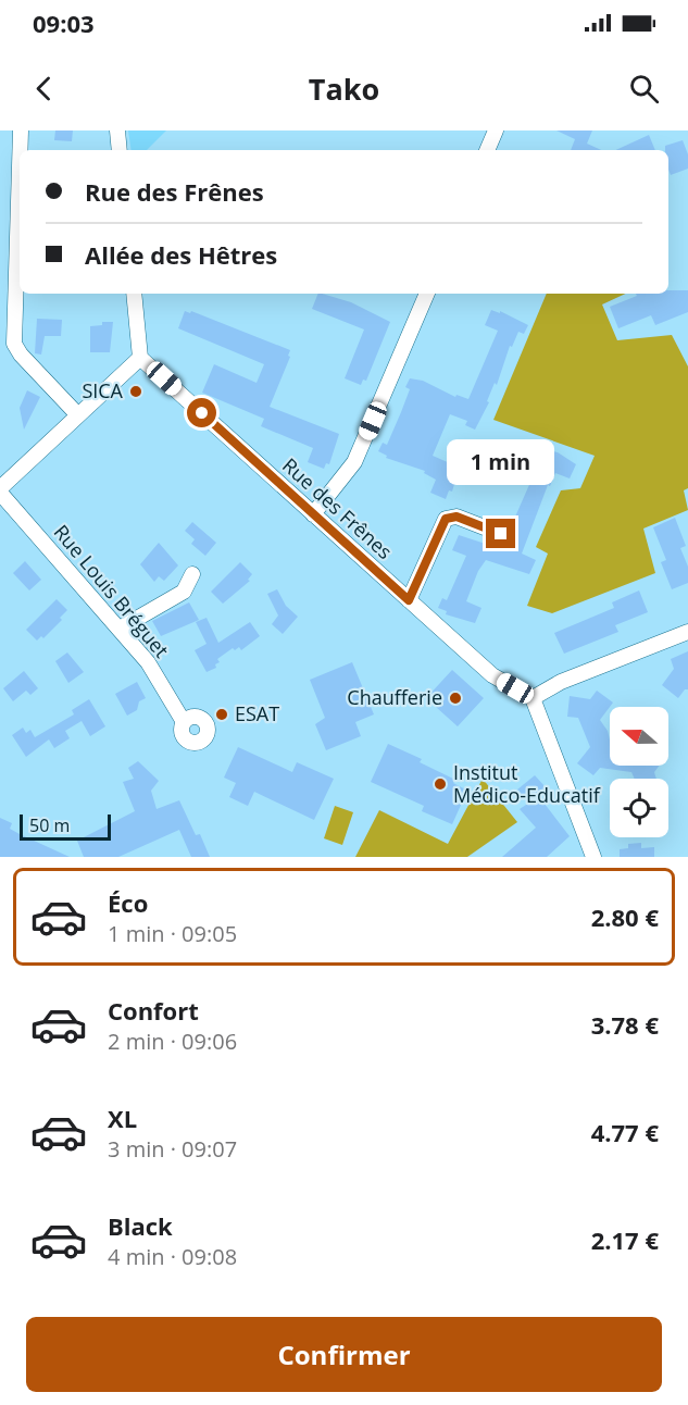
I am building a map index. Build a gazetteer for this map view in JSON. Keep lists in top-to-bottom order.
{
  "streets": {
    "street": ["Rue des Frênes", "Rue Louis Bréguet"]
  },
  "places": [
    "SICA",
    "Chaufferie",
    "ESAT",
    "Institut Médico-Educatif"
  ],
  "scale_bar": "50 m",
  "north": "left",
  "page": {
    "status": "09:03",
    "header": "Tako",
    "banner": ["Rue des Frênes", "Allée des Hêtres"],
    "bubble": "1 min",
    "scale": "50 m",
    "list": [
      {
        "name": "Éco",
        "note": "1 min · 09:05",
        "value": "2.80 €"
      },
      {
        "name": "Confort",
        "note": "2 min · 09:06",
        "value": "3.78 €"
      },
      {
        "name": "XL",
        "note": "3 min · 09:07",
        "value": "4.77 €"
      },
      {
        "name": "Black",
        "note": "4 min · 09:08",
        "value": "2.17 €"
      }
    ],
    "buttons": "Confirmer"
  }
}
